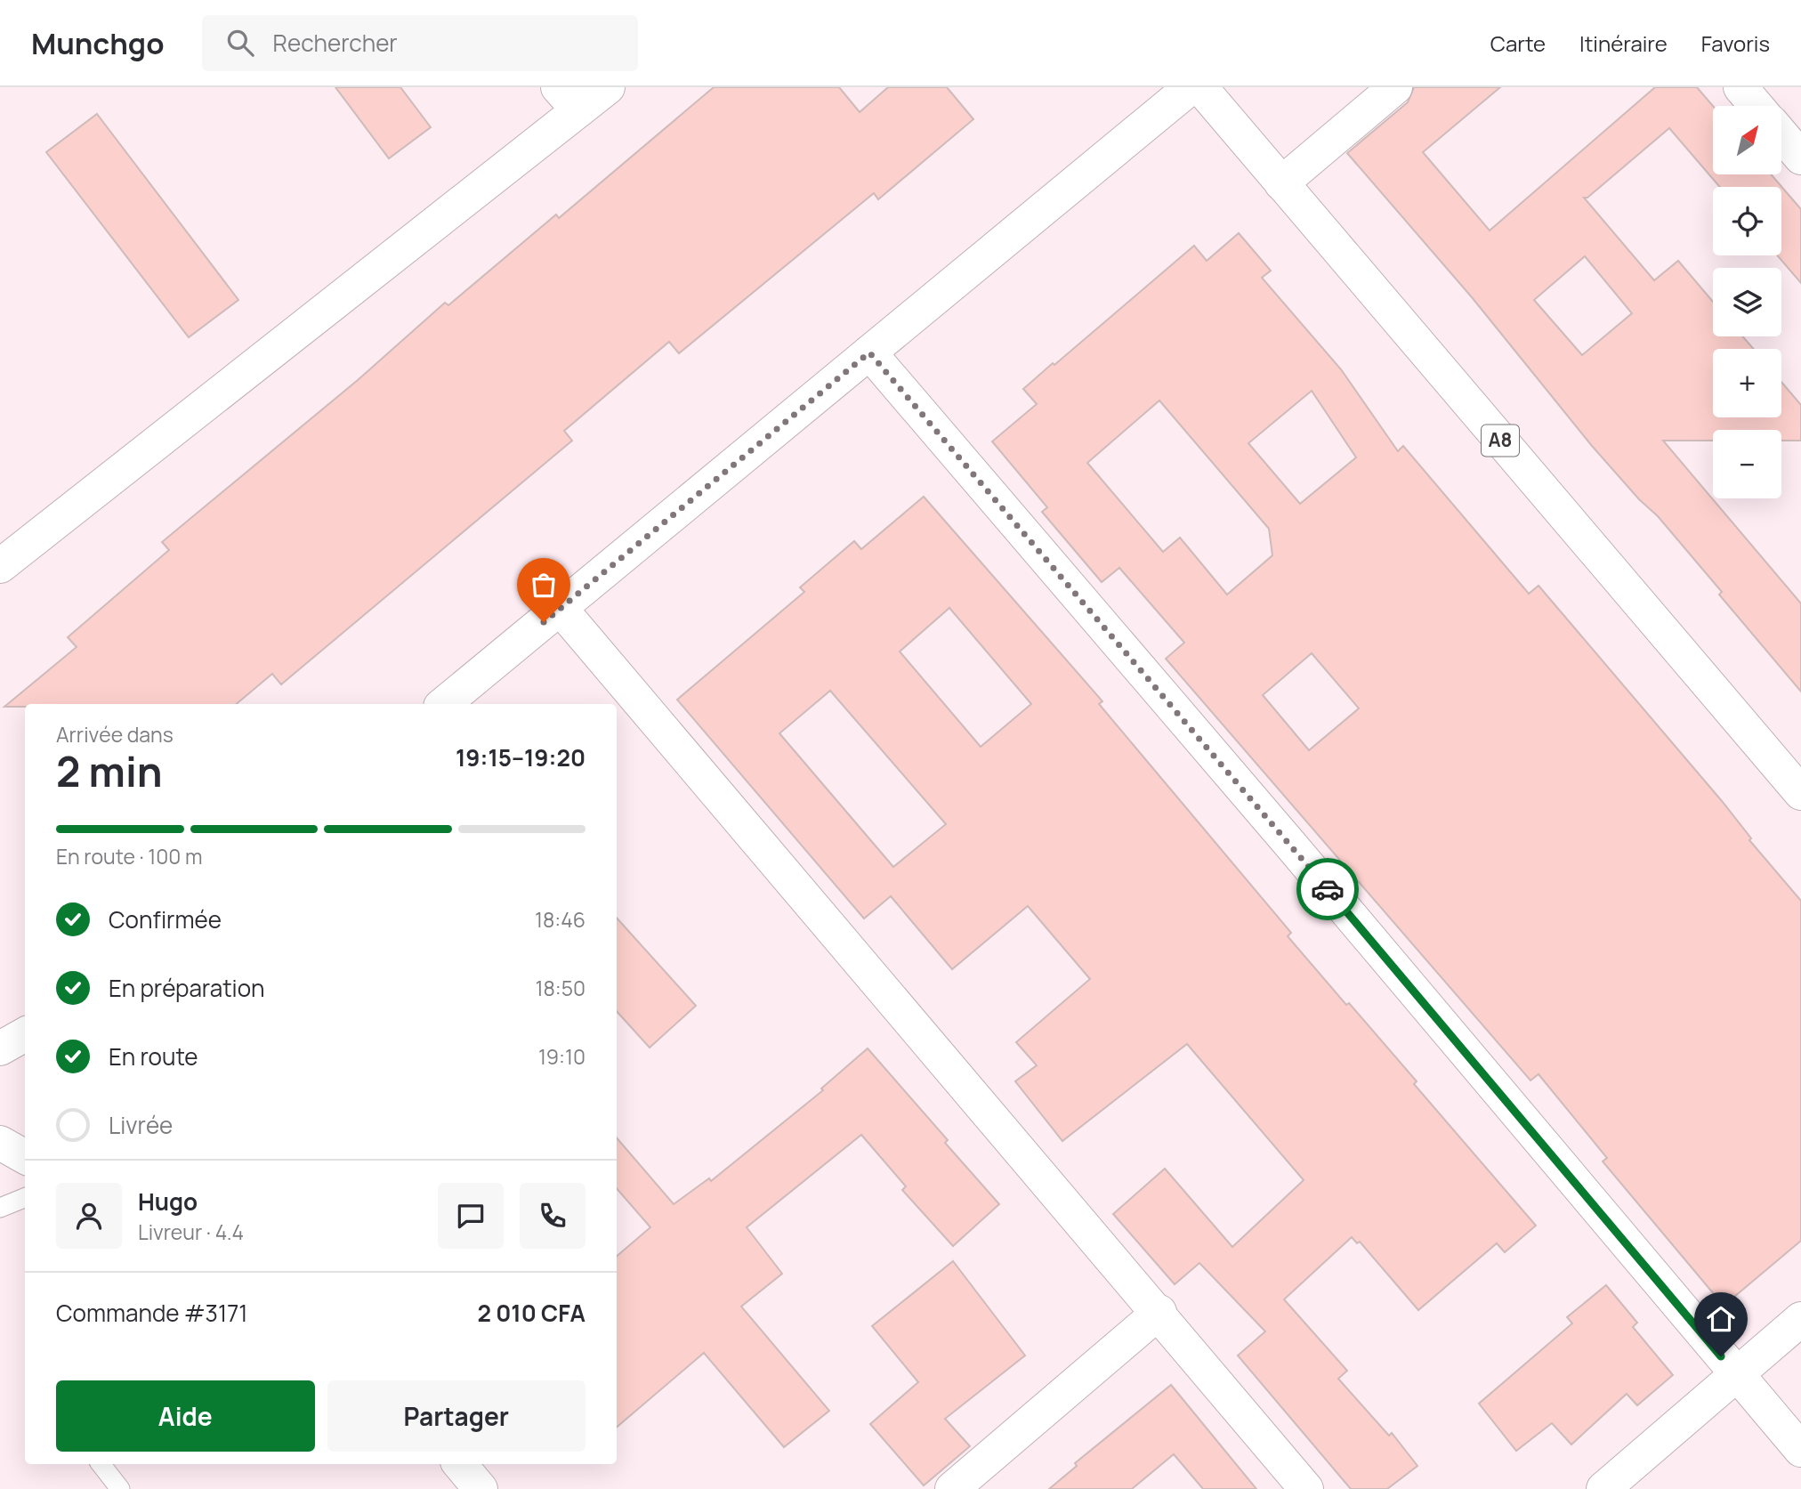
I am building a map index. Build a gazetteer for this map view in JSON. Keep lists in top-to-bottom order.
{
  "streets": {
    "street": ["A8"]
  },
  "north": "top right",
  "page": {
    "header": "Munchgo",
    "search": "Rechercher",
    "nav": ["Carte", "Itinéraire", "Favoris"],
    "map_buttons": ["+", "−"],
    "heading": ["2 min", "Arrivée dans", "19:15–19:20"],
    "panel": [
      "Hugo",
      "Livreur · 4.4",
      "Commande #3171",
      "2 010 CFA"
    ],
    "bar": "En route · 100 m",
    "list": [
      ["Confirmée", "18:46"],
      ["En préparation", "18:50"],
      ["En route", "19:10"],
      "Livrée"
    ],
    "buttons": ["Aide", "Partager"]
  }
}
